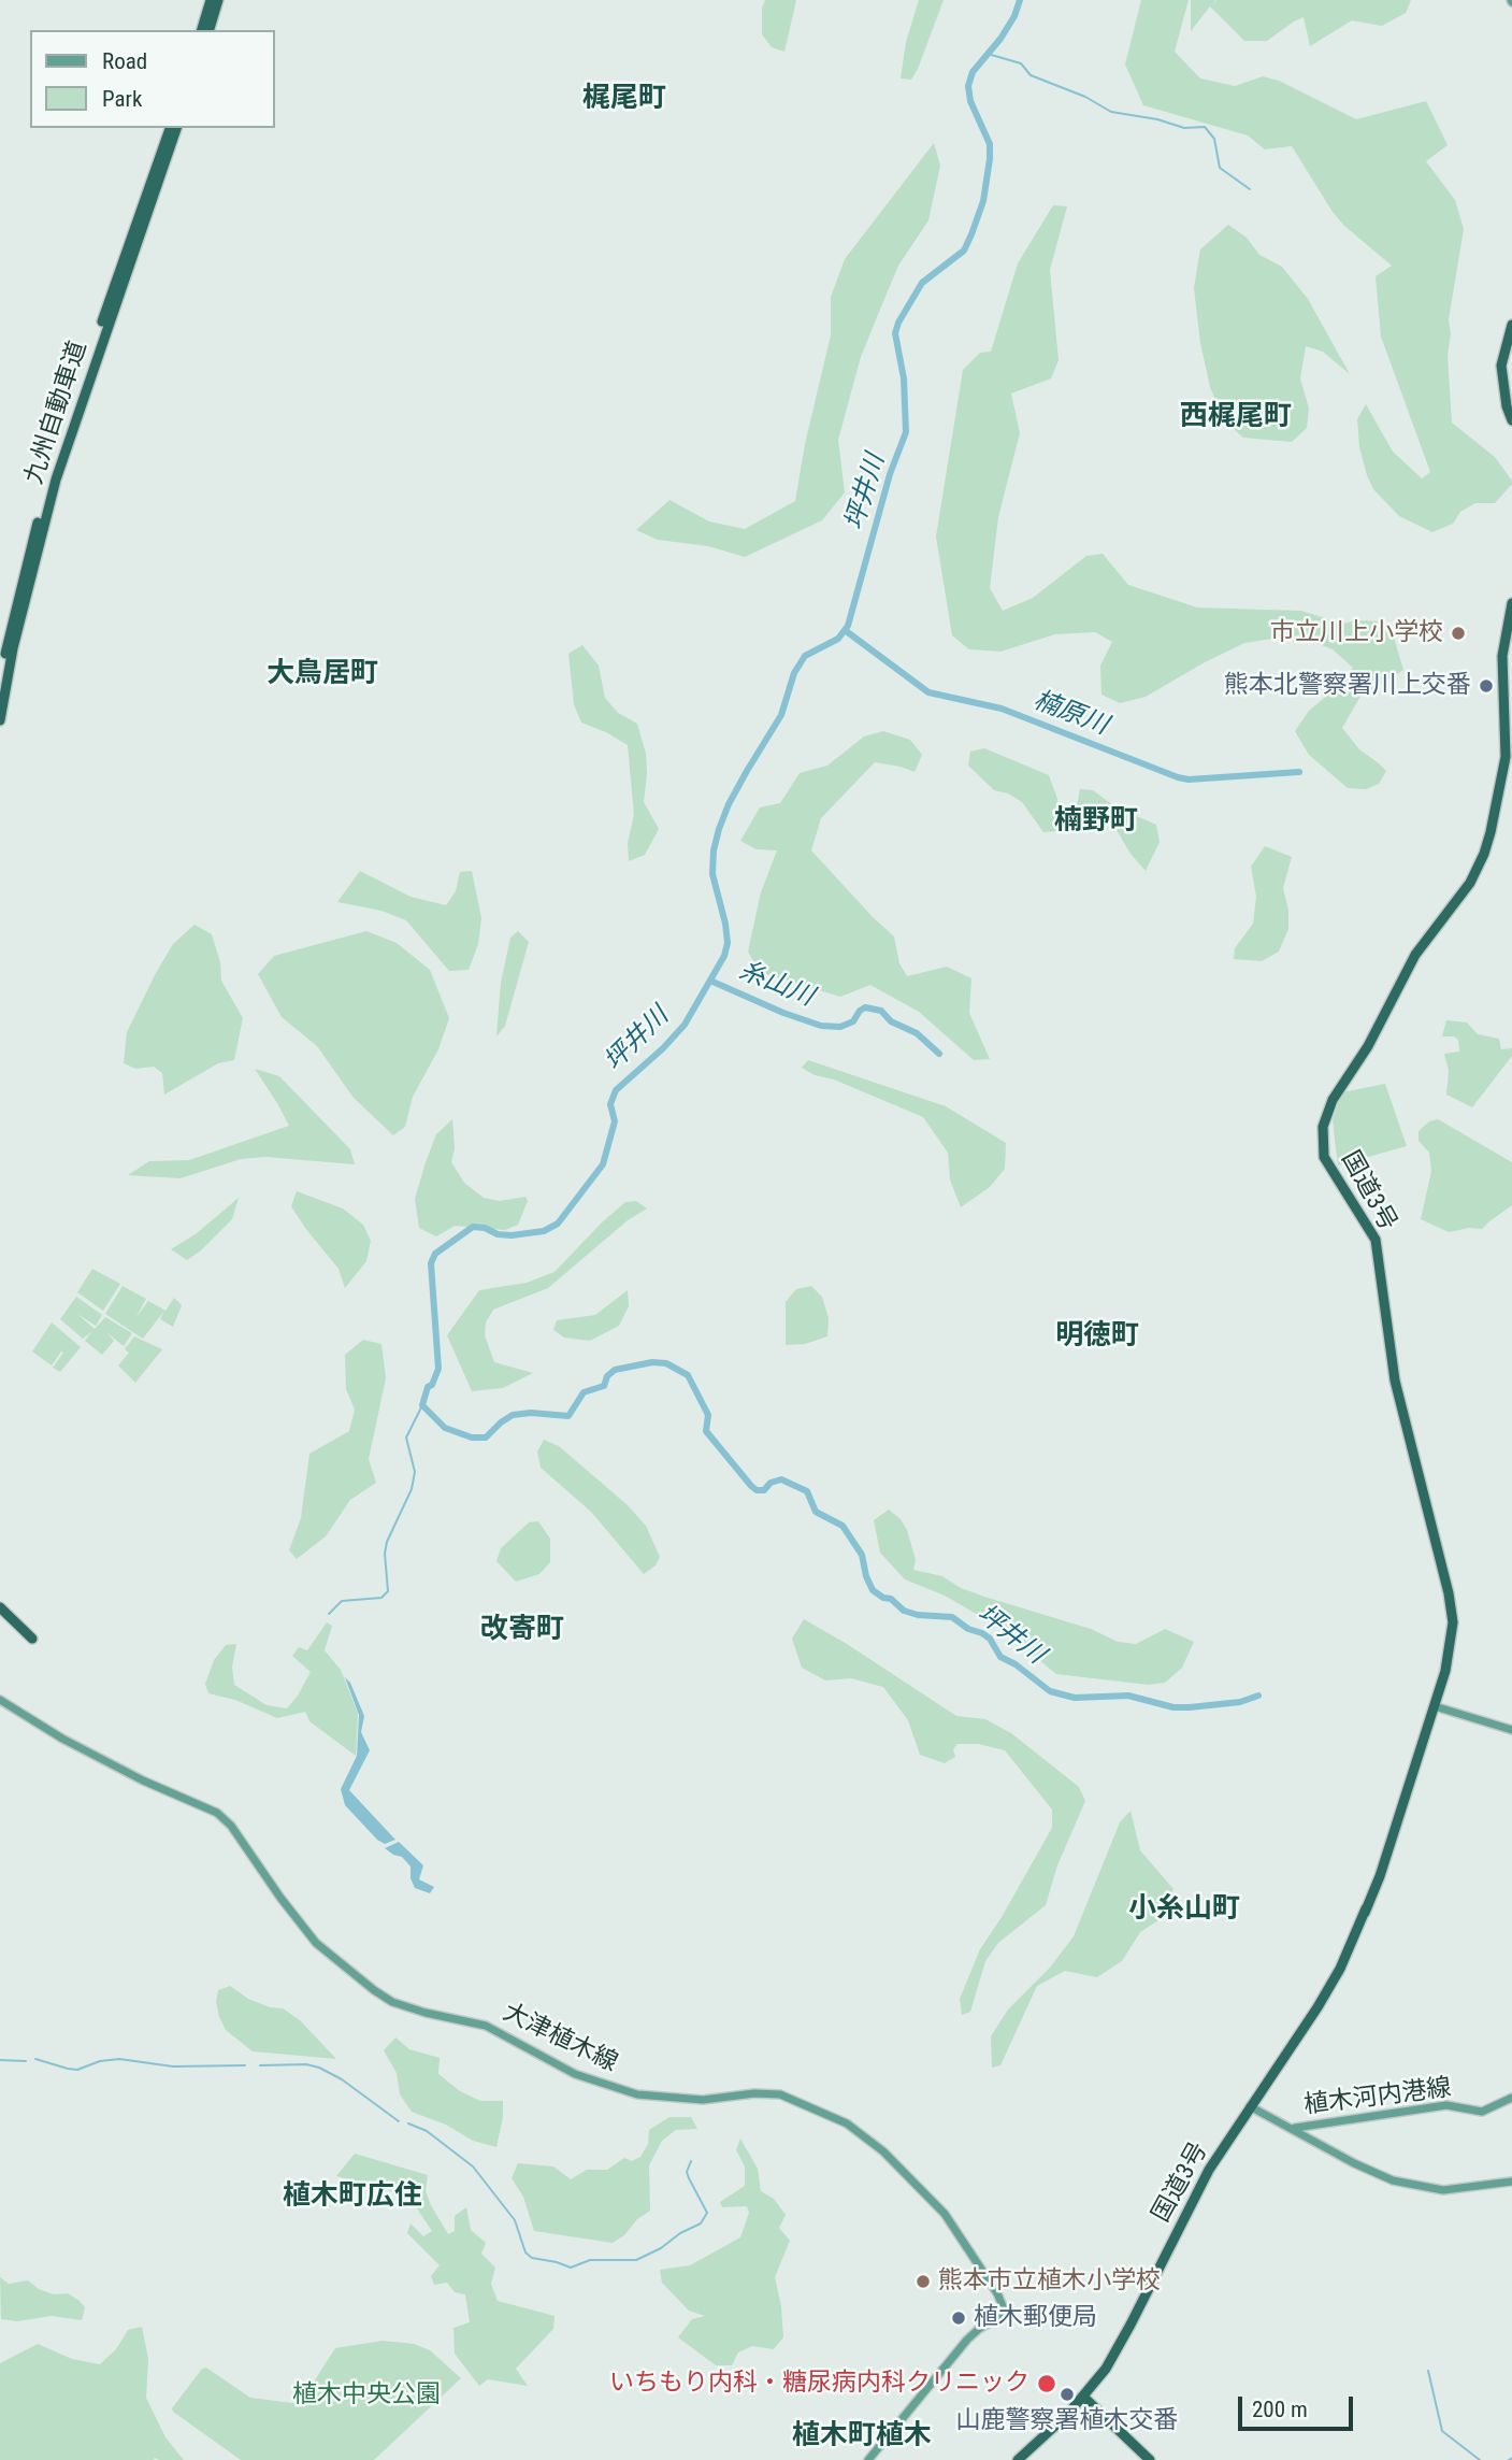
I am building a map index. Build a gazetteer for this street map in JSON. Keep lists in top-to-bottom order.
{
  "streets": {
    "highway": ["九州自動車道", "国道3号"],
    "main road": ["大津植木線", "植木河内港線"]
  },
  "crossings": [
    ["国道3号", "植木河内港線"]
  ],
  "districts": [
    "梶尾町",
    "西梶尾町",
    "大鳥居町",
    "楠野町",
    "明徳町",
    "改寄町",
    "小糸山町",
    "植木町広住",
    "植木町植木"
  ],
  "water": ["坪井川", "楠原川", "糸山川"],
  "parks": ["植木中央公園"],
  "places": [
    "市立川上小学校",
    "熊本北警察署川上交番",
    "熊本市立植木小学校",
    "植木郵便局",
    "いちもり内科・糖尿病内科クリニック",
    "山鹿警察署植木交番"
  ],
  "legend": ["Road", "Park"],
  "scale_bar": "200 m"
}
